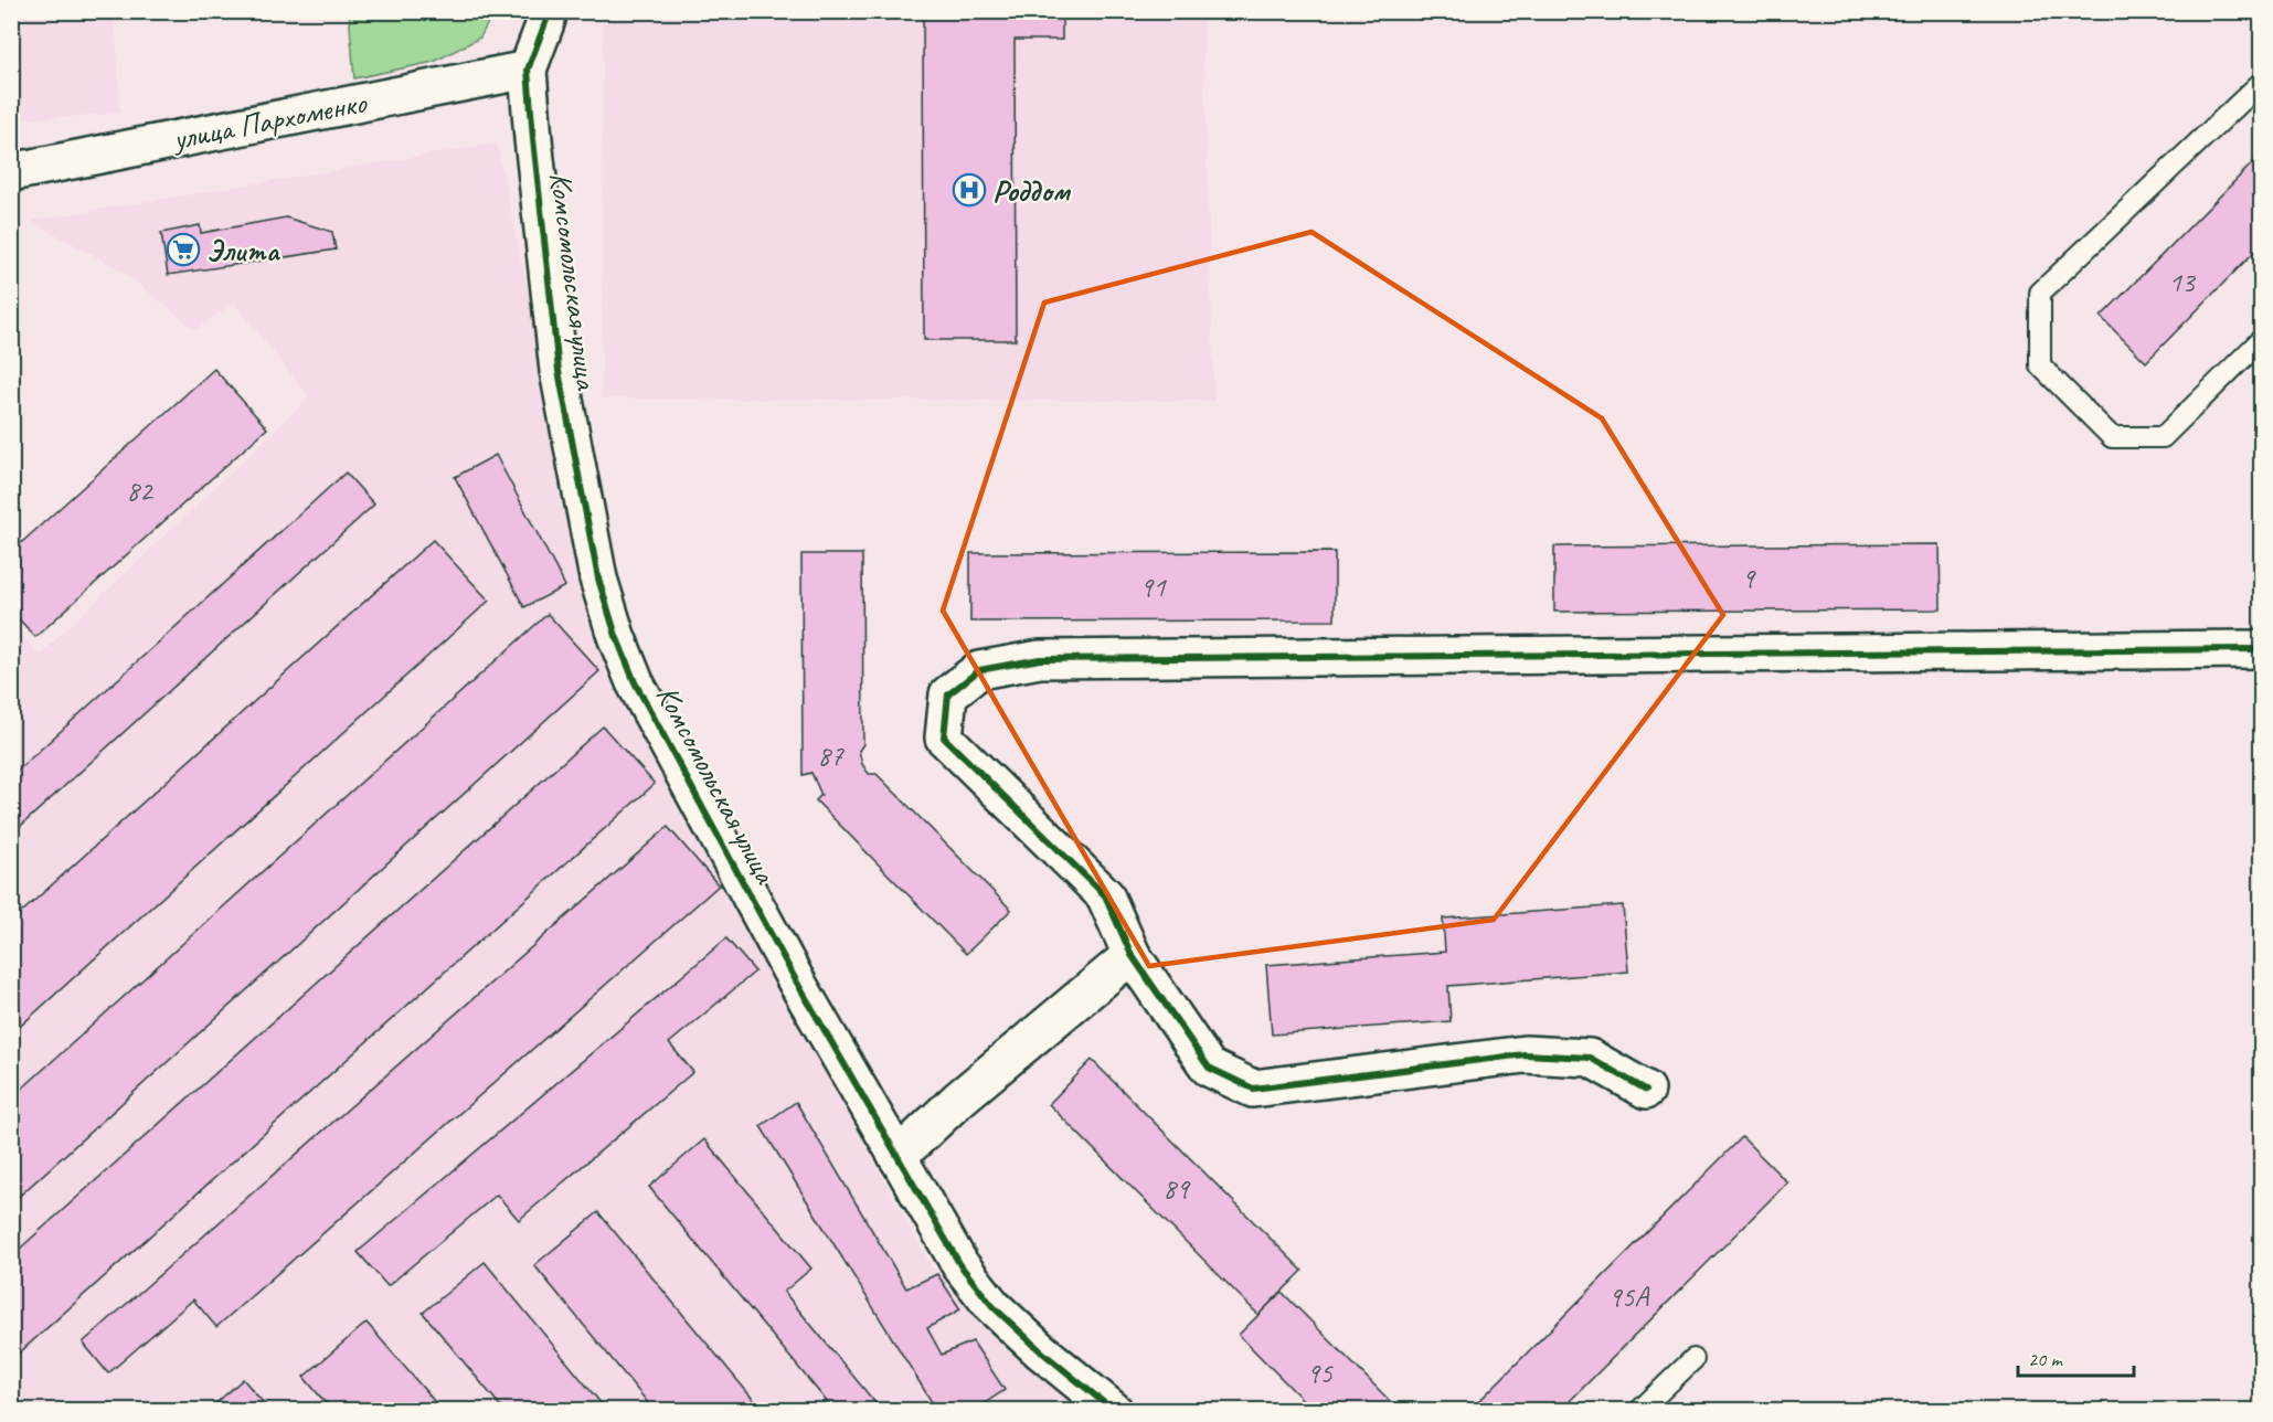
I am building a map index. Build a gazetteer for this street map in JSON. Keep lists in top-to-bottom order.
{
  "streets": {
    "street": ["улица Пархоменко", "Комсомольская улица"]
  },
  "crossings": [
    ["улица Пархоменко", "Комсомольская улица"]
  ],
  "places": {
    "hospital": ["Роддом"],
    "supermarket": ["Элита"]
  },
  "house_numbers": [
    "13",
    "82",
    "9",
    "91",
    "87",
    "89",
    "95А",
    "95"
  ],
  "scale_bar": "20 m"
}
